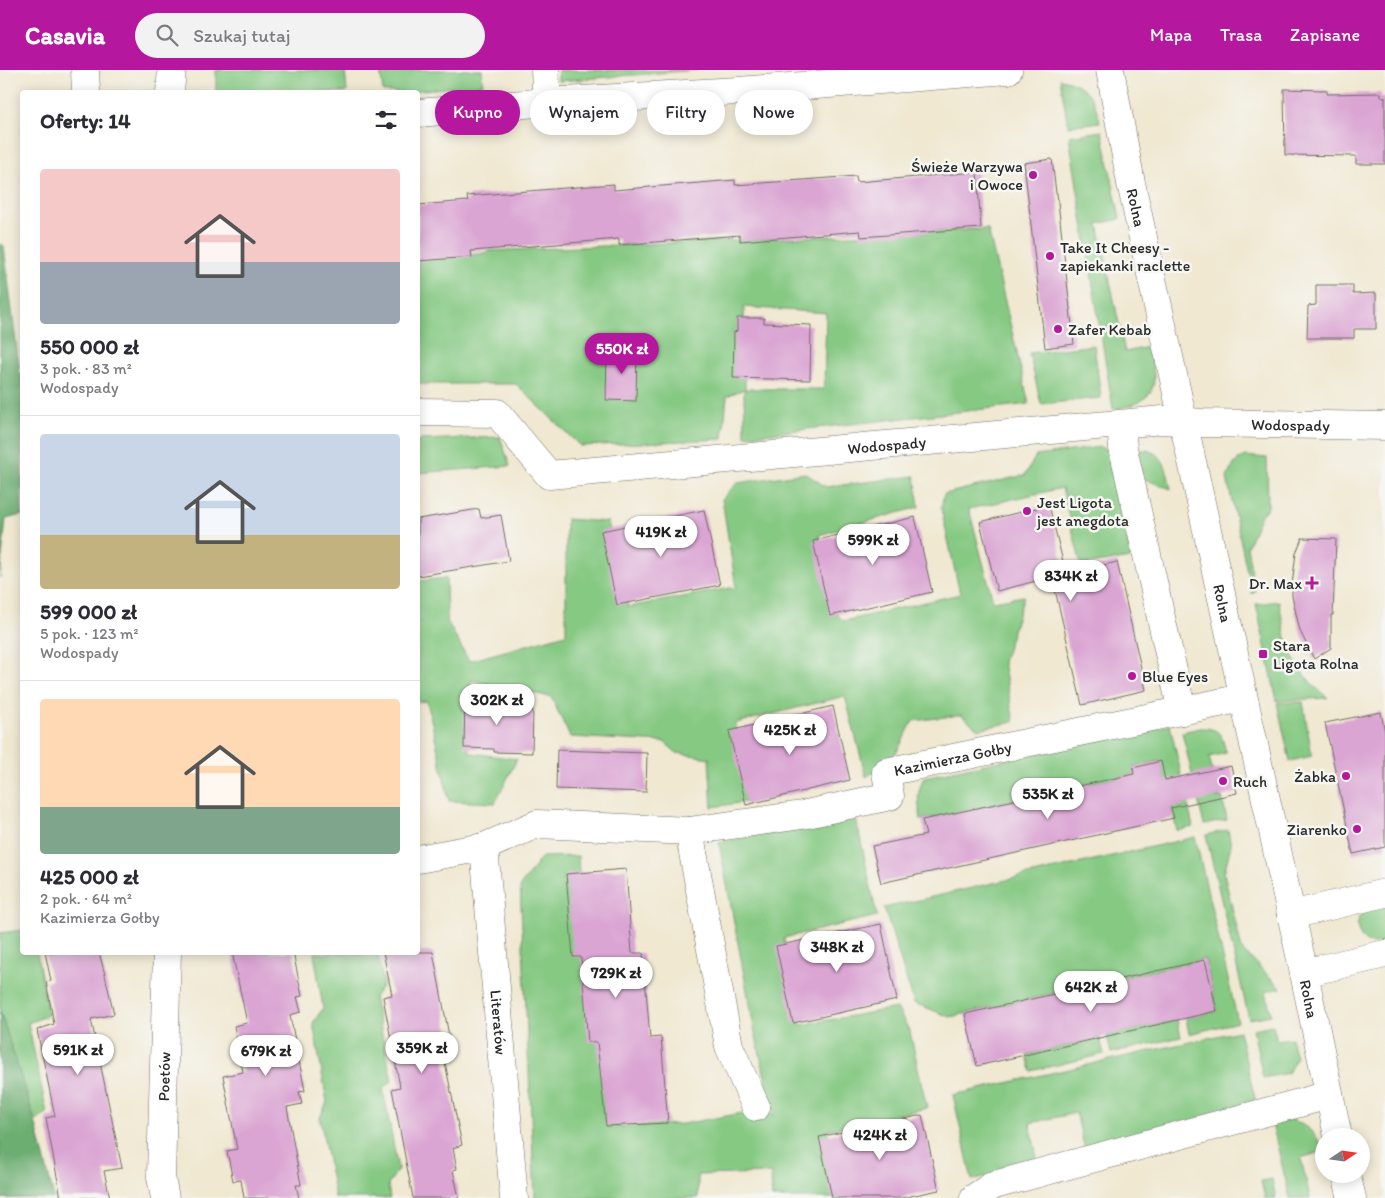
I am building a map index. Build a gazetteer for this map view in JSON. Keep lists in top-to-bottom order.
{
  "streets": {
    "street": [
      "Rolna",
      "Wodospady",
      "Kazimierza Gołby",
      "Literatów",
      "Poetów"
    ]
  },
  "crossings": [
    ["Rolna", "Wodospady"],
    ["Rolna", "Kazimierza Gołby"],
    ["Kazimierza Gołby", "Literatów"]
  ],
  "places": {
    "other": [
      "Świeże Warzywa i Owoce",
      "Take It Cheesy - zapiekanki raclette",
      "Zafer Kebab",
      "Jest Ligota jest anegdota",
      "Blue Eyes",
      "Żabka",
      "Ruch",
      "Ziarenko"
    ],
    "health": ["Dr. Max"],
    "transit": ["Stara Ligota Rolna"]
  },
  "north": "right",
  "page": {
    "header": "Casavia",
    "search": "Szukaj tutaj",
    "nav": ["Mapa", "Trasa", "Zapisane"],
    "chip": [
      "Kupno",
      "Wynajem",
      "Filtry",
      "Nowe"
    ],
    "heading": "Oferty: 14",
    "list": [
      {
        "name": "550 000 zł",
        "note": "3 pok. · 83 m² · Wodospady"
      },
      {
        "name": "599 000 zł",
        "note": "5 pok. · 123 m² · Wodospady"
      },
      {
        "name": "425 000 zł",
        "note": "2 pok. · 64 m² · Kazimierza Gołby"
      }
    ],
    "price": [
      "550K zł",
      "419K zł",
      "599K zł",
      "834K zł",
      "302K zł",
      "425K zł",
      "535K zł",
      "348K zł",
      "729K zł",
      "642K zł",
      "359K zł",
      "591K zł",
      "679K zł",
      "424K zł"
    ]
  }
}
